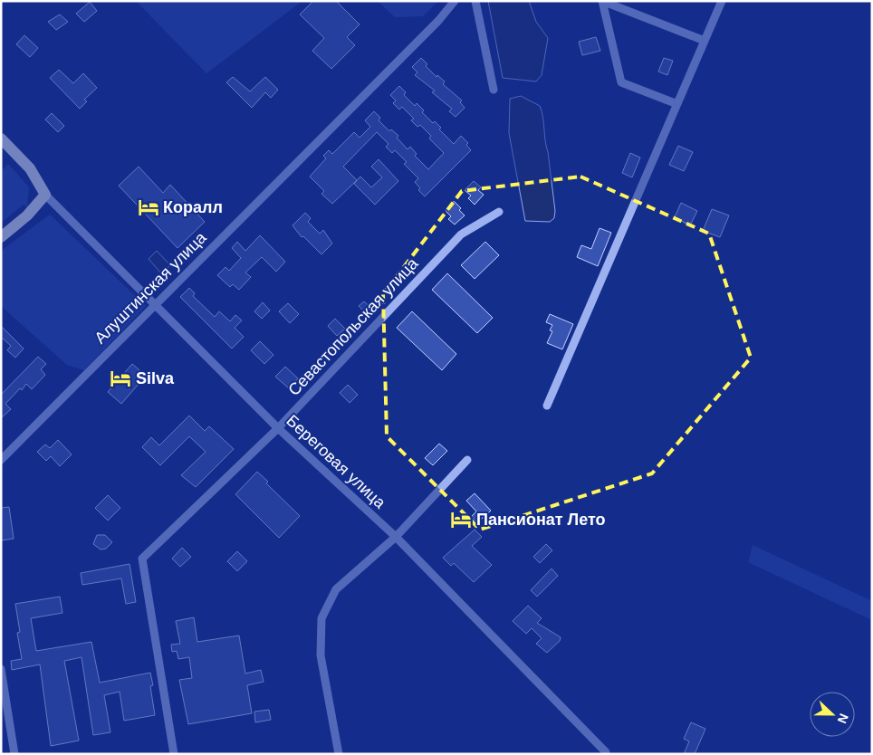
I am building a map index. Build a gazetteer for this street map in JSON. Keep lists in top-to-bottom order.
{
  "streets": {
    "street": ["Алуштинская улица", "Севастопольская улица", "Береговая улица"]
  },
  "crossings": [
    ["Алуштинская улица", "Береговая улица"],
    ["Севастопольская улица", "Береговая улица"]
  ],
  "places": {
    "hotel": ["Коралл", "Silva", "Пансионат Лето"]
  },
  "north": "right"
}
